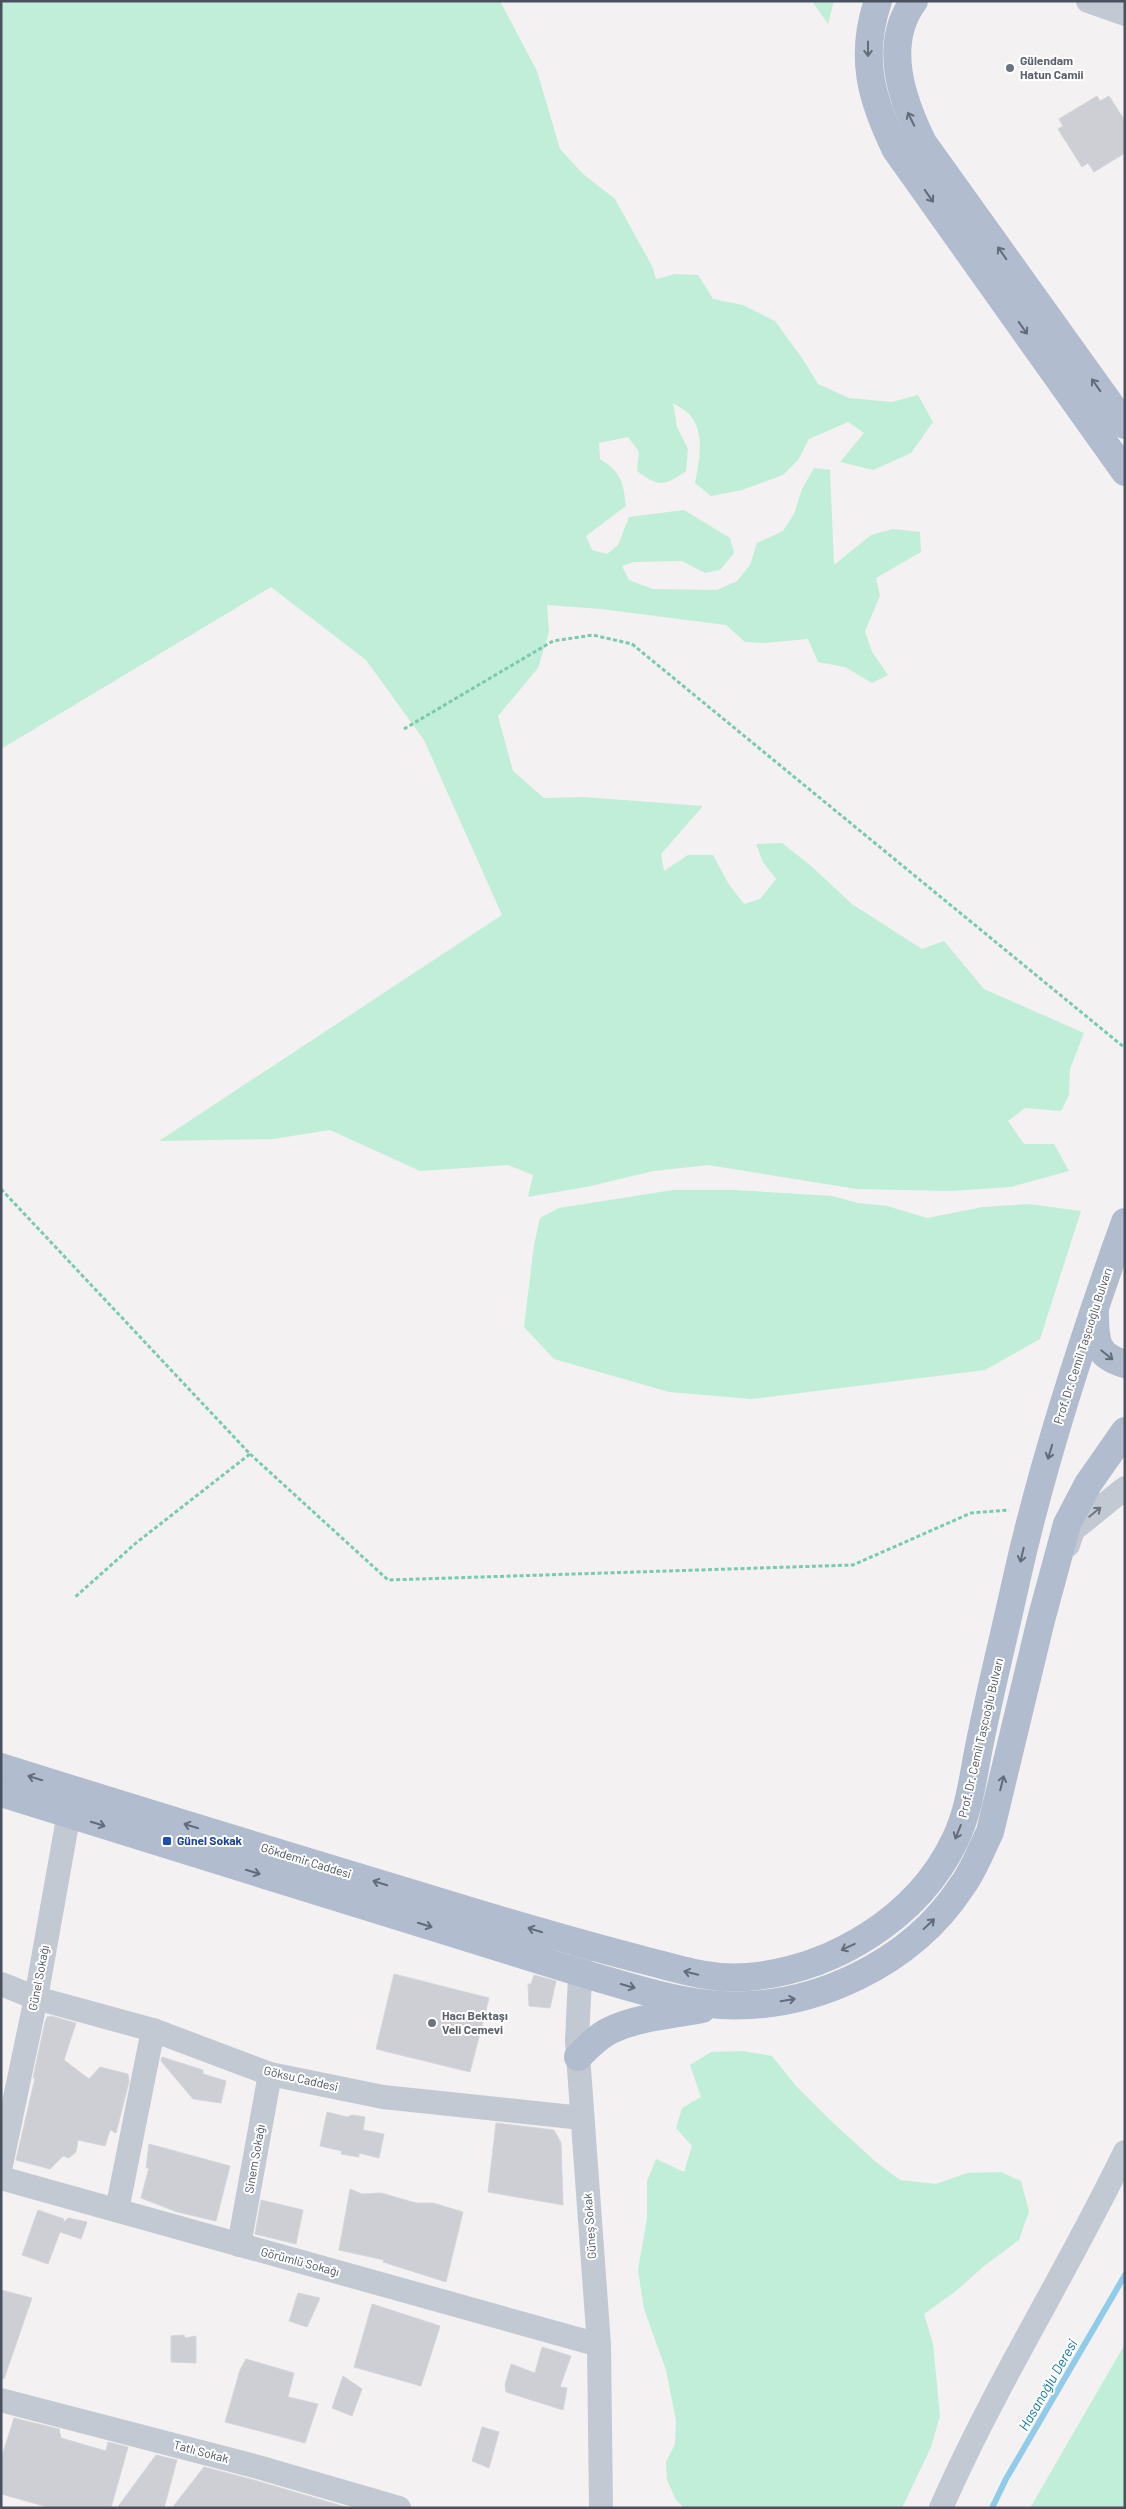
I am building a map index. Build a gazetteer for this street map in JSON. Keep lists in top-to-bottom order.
{
  "streets": {
    "main road": ["Prof. Dr. Cemil Taşcıoğlu Bulvarı", "Gökdemir Caddesi"],
    "street": [
      "Günel Sokağı",
      "Göksu Caddesi",
      "Sinem Sokağı",
      "Güneş Sokak",
      "Görümlü Sokağı",
      "Tatlı Sokak"
    ]
  },
  "crossings": [
    ["Prof. Dr. Cemil Taşcıoğlu Bulvarı", "Gökdemir Caddesi"],
    ["Prof. Dr. Cemil Taşcıoğlu Bulvarı", "Güneş Sokak"],
    ["Gökdemir Caddesi", "Günel Sokağı"],
    ["Gökdemir Caddesi", "Güneş Sokak"],
    ["Günel Sokağı", "Göksu Caddesi"],
    ["Göksu Caddesi", "Sinem Sokağı"],
    ["Göksu Caddesi", "Güneş Sokak"],
    ["Sinem Sokağı", "Görümlü Sokağı"],
    ["Güneş Sokak", "Görümlü Sokağı"]
  ],
  "one_way": ["Prof. Dr. Cemil Taşcıoğlu Bulvarı"],
  "water": ["Hasanoğlu Deresi"],
  "places": {
    "other": ["Gülendam Hatun Camii", "Hacı Bektaşı Veli Cemevi"],
    "transit": ["Günel Sokak"]
  }
}
